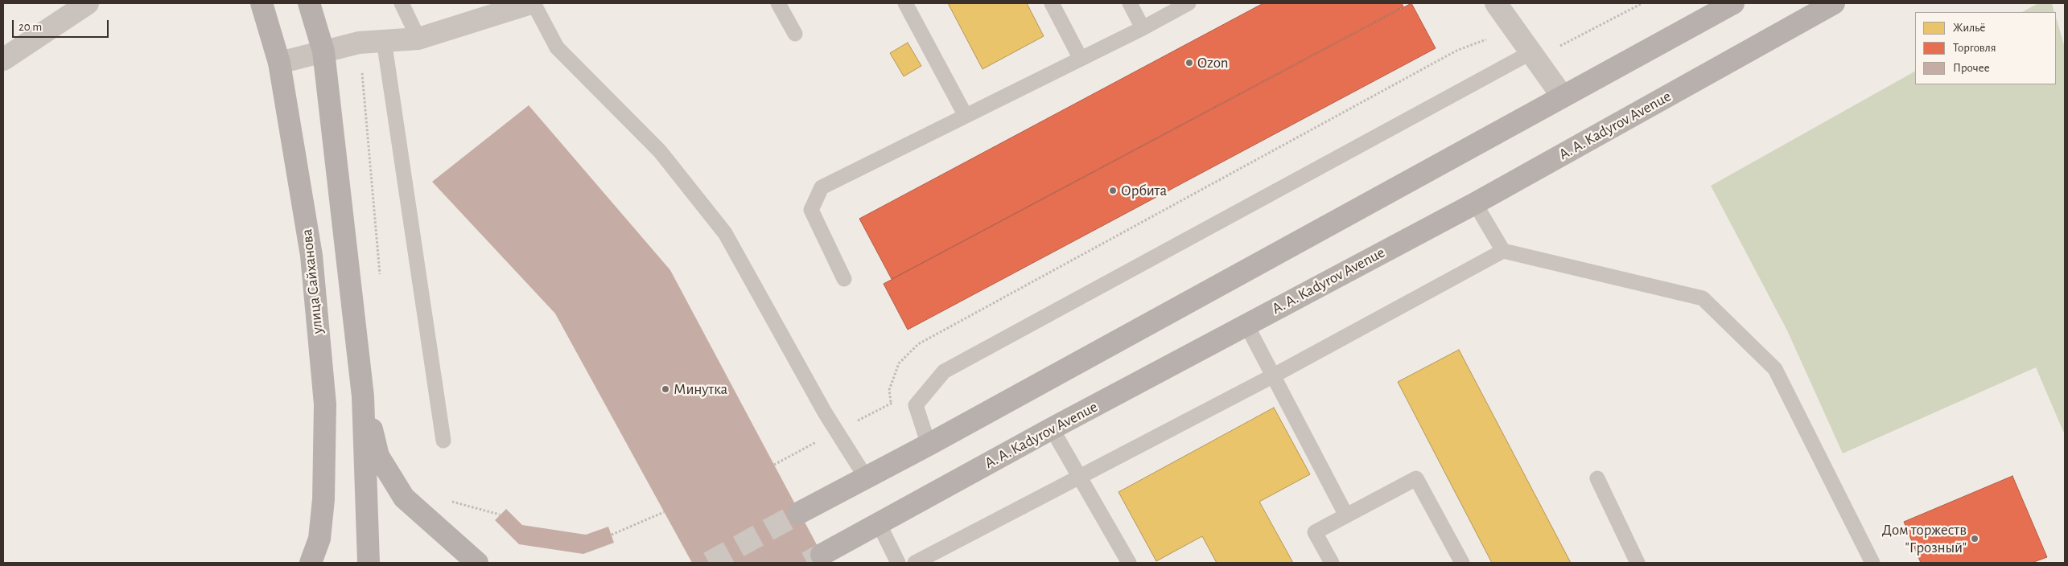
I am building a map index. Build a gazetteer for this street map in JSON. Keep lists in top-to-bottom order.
{
  "streets": {
    "main road": ["A. A. Kadyrov Avenue", "улица Сайханова"]
  },
  "places": [
    "Ozon",
    "Орбита",
    "Минутка",
    "Дом торжеств \"Грозный\""
  ],
  "legend": ["Жильё", "Торговля", "Прочее"],
  "scale_bar": "20 m"
}
